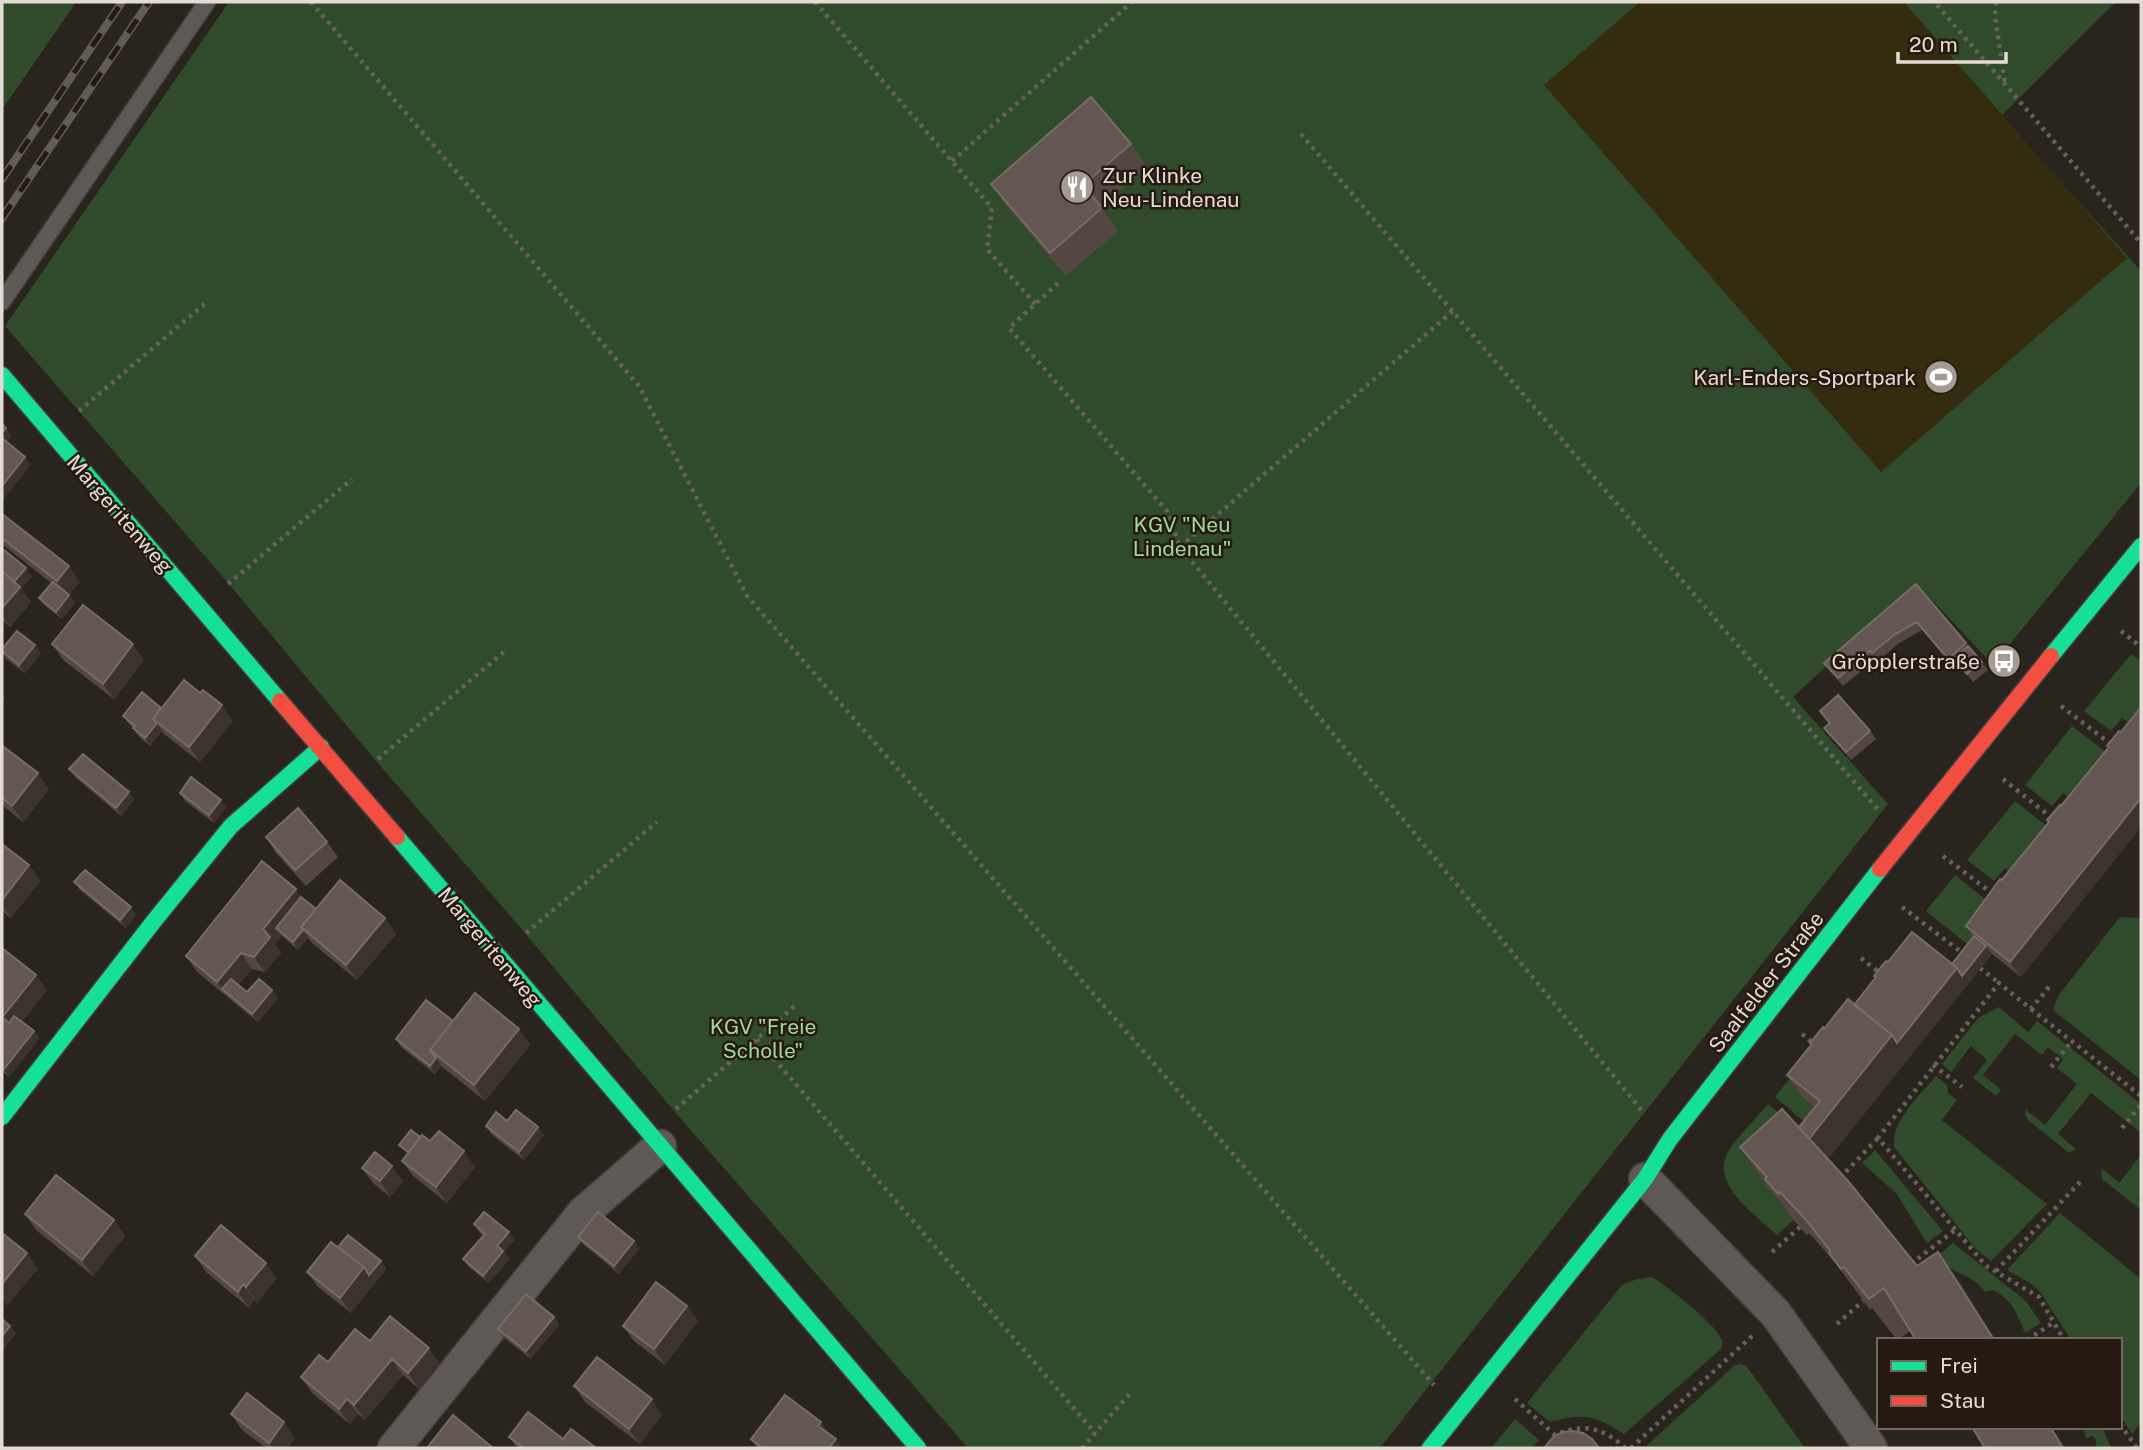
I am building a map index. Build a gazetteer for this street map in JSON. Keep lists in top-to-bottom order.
{
  "streets": {
    "street": ["Margeritenweg", "Saalfelder Straße"]
  },
  "parks": ["KGV \"Neu Lindenau\"", "KGV \"Freie Scholle\""],
  "places": {
    "restaurant": ["Zur Klinke Neu-Lindenau"],
    "sports": ["Karl-Enders-Sportpark"],
    "bus stop": ["Gröpplerstraße"]
  },
  "legend": ["Frei", "Stau"],
  "scale_bar": "20 m"
}
